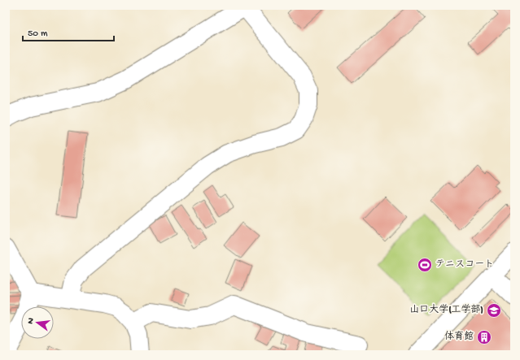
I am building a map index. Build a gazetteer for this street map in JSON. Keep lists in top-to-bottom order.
{
  "places": {
    "sports": ["テニスコート"],
    "school or university": ["山口大学(工学部)"],
    "building": ["体育館"]
  },
  "scale_bar": "50 m",
  "north": "left"
}
